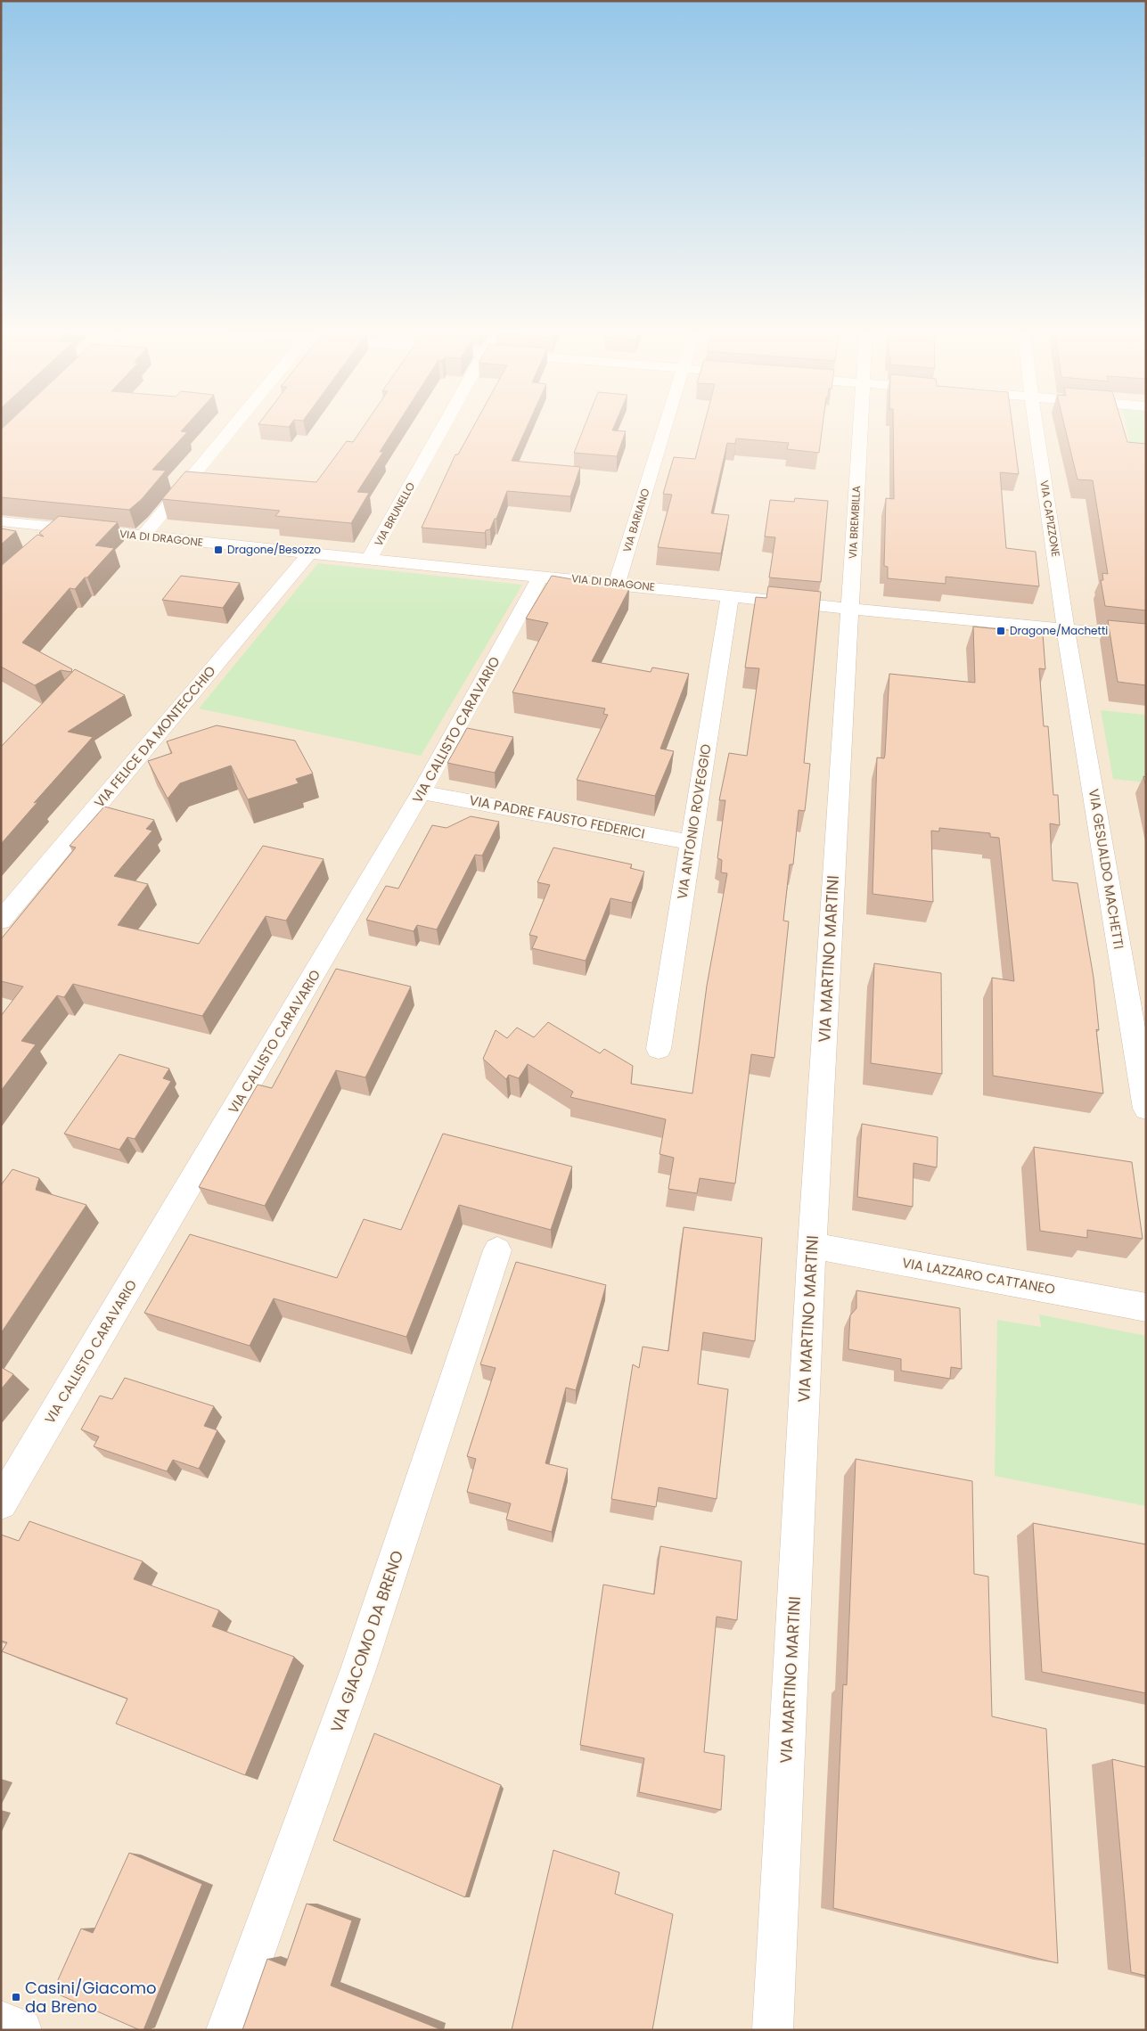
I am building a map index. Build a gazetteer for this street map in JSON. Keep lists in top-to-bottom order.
{
  "streets": {
    "street": [
      "VIA BRUNELLO",
      "VIA CAPIZZONE",
      "VIA BARIANO",
      "VIA BREMBILLA",
      "VIA DI DRAGONE",
      "VIA CALLISTO CARAVARIO",
      "VIA FELICE DA MONTECCHIO",
      "VIA PADRE FAUSTO FEDERICI",
      "VIA ANTONIO ROVEGGIO",
      "VIA GESUALDO MACHETTI",
      "VIA MARTINO MARTINI",
      "VIA LAZZARO CATTANEO",
      "VIA GIACOMO DA BRENO"
    ]
  },
  "crossings": [
    ["VIA BRUNELLO", "VIA DI DRAGONE"],
    ["VIA CAPIZZONE", "VIA DI DRAGONE"],
    ["VIA CAPIZZONE", "VIA GESUALDO MACHETTI"],
    ["VIA BARIANO", "VIA DI DRAGONE"],
    ["VIA BREMBILLA", "VIA DI DRAGONE"],
    ["VIA BREMBILLA", "VIA MARTINO MARTINI"],
    ["VIA DI DRAGONE", "VIA CALLISTO CARAVARIO"],
    ["VIA DI DRAGONE", "VIA FELICE DA MONTECCHIO"],
    ["VIA DI DRAGONE", "VIA ANTONIO ROVEGGIO"],
    ["VIA DI DRAGONE", "VIA GESUALDO MACHETTI"],
    ["VIA DI DRAGONE", "VIA MARTINO MARTINI"],
    ["VIA CALLISTO CARAVARIO", "VIA PADRE FAUSTO FEDERICI"],
    ["VIA PADRE FAUSTO FEDERICI", "VIA ANTONIO ROVEGGIO"],
    ["VIA MARTINO MARTINI", "VIA LAZZARO CATTANEO"]
  ],
  "places": {
    "transit": ["Dragone/Besozzo", "Dragone/Machetti", "Casini/Giacomo da Breno"]
  }
}
